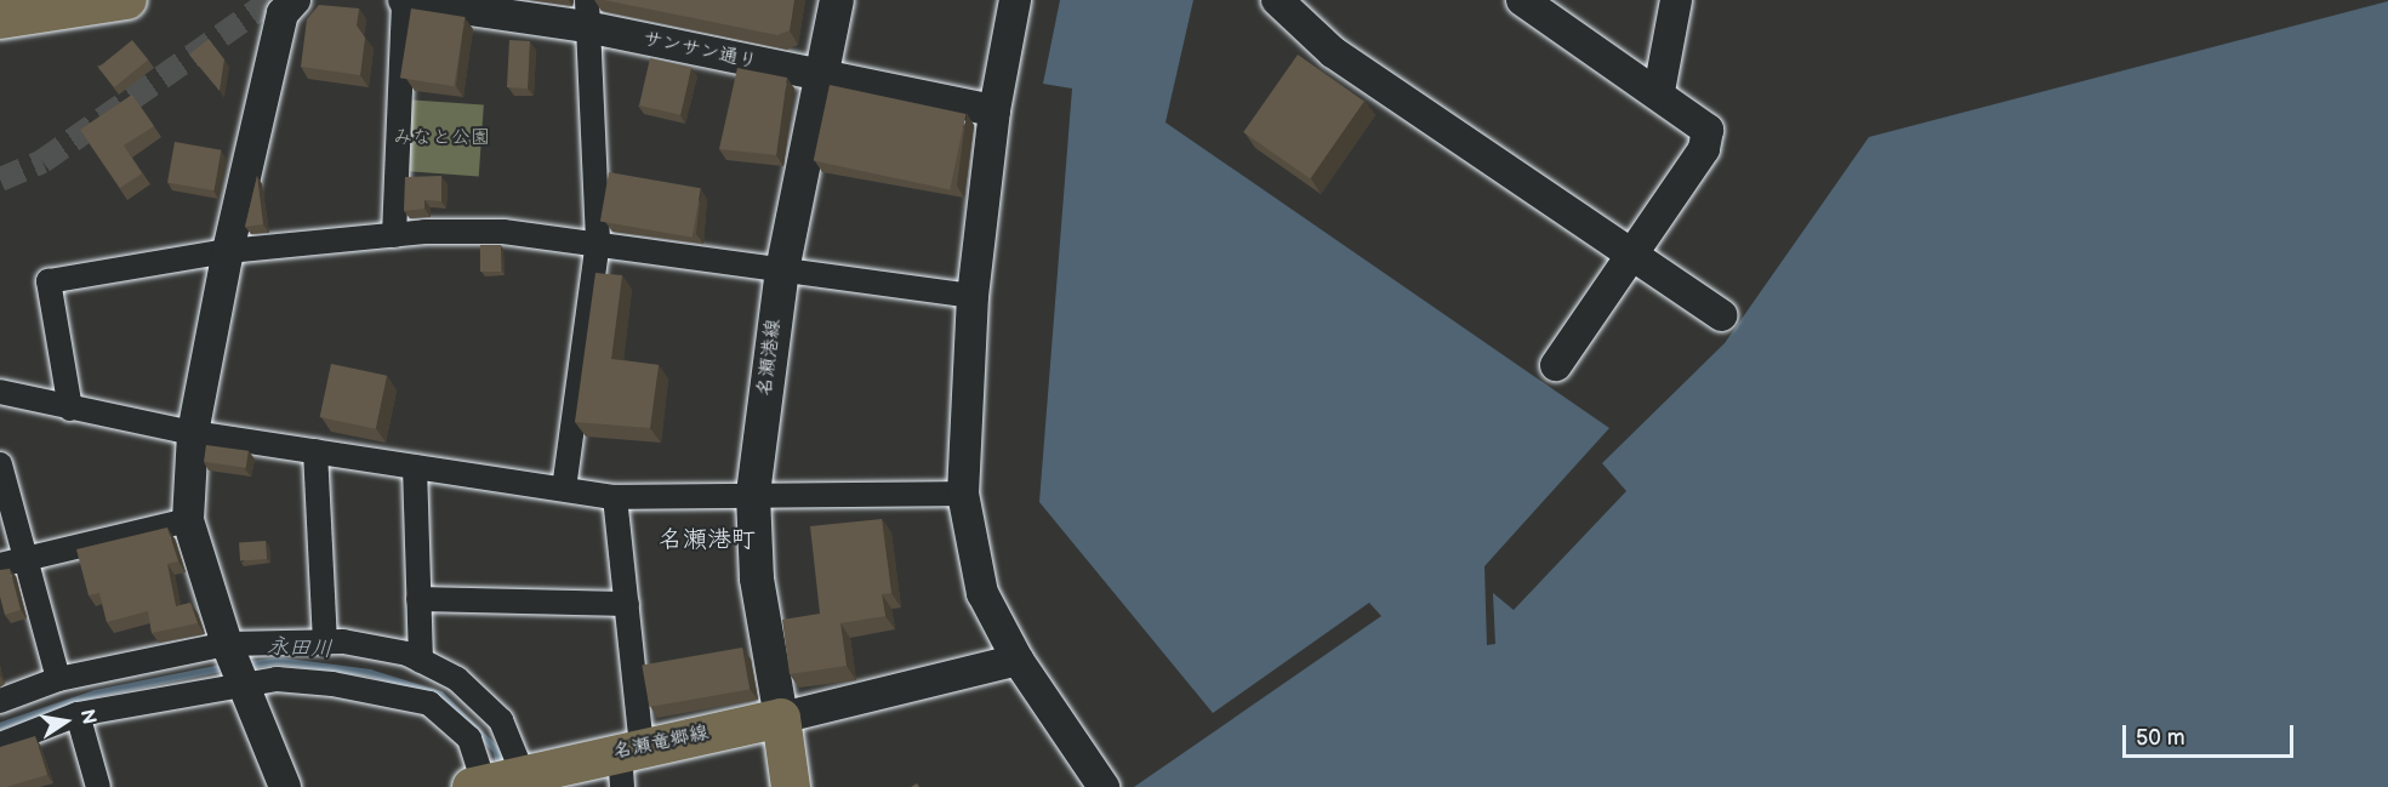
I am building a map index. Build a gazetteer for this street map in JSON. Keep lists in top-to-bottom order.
{
  "streets": {
    "main road": ["名瀬港線", "名瀬竜郷線"],
    "street": ["サンサン通り"]
  },
  "crossings": [
    ["サンサン通り", "名瀬港線"],
    ["名瀬港線", "名瀬竜郷線"]
  ],
  "districts": ["名瀬港町"],
  "water": ["永田川"],
  "parks": ["みなと公園"],
  "scale_bar": "50 m",
  "north": "right"
}
